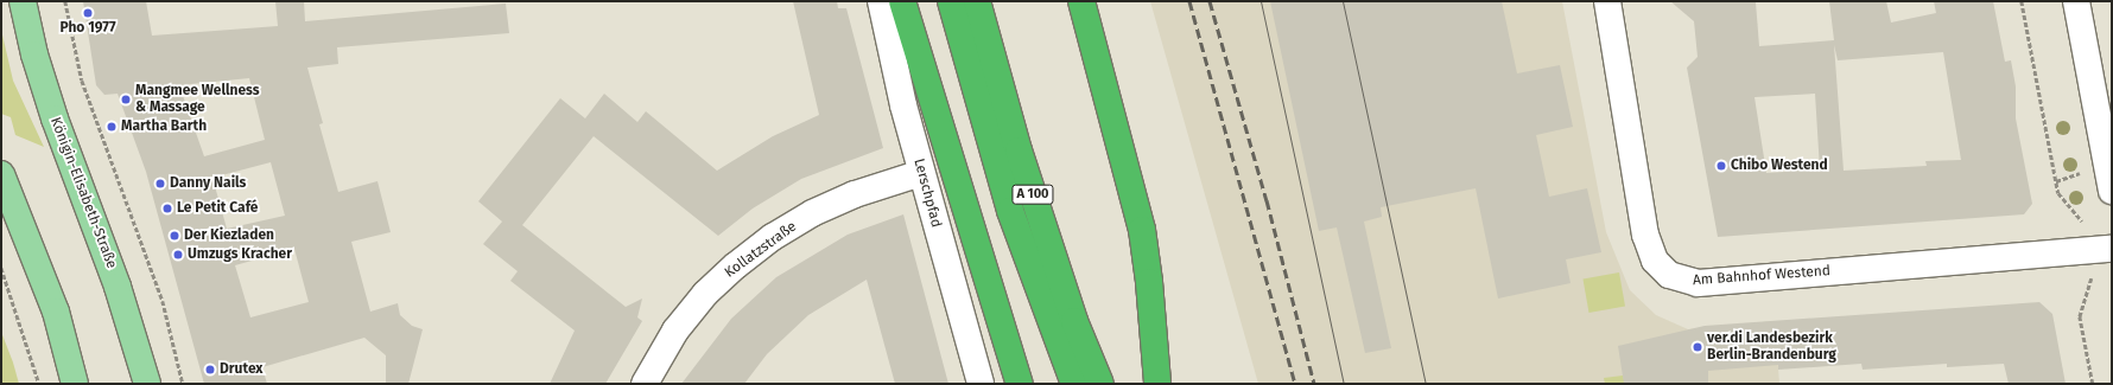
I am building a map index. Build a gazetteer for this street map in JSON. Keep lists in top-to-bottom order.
{
  "streets": {
    "highway": ["A 100"],
    "main road": ["Königin-Elisabeth-Straße"],
    "street": ["Lerschpfad", "Kollatzstraße", "Am Bahnhof Westend"]
  },
  "crossings": [
    ["Lerschpfad", "Kollatzstraße"]
  ],
  "places": [
    "Pho 1977",
    "Mangmee Wellness & Massage",
    "Martha Barth",
    "Chibo Westend",
    "Danny Nails",
    "Le Petit Café",
    "Der Kiezladen",
    "Umzugs Kracher",
    "ver.di Landesbezirk Berlin-Brandenburg",
    "Drutex"
  ]
}
